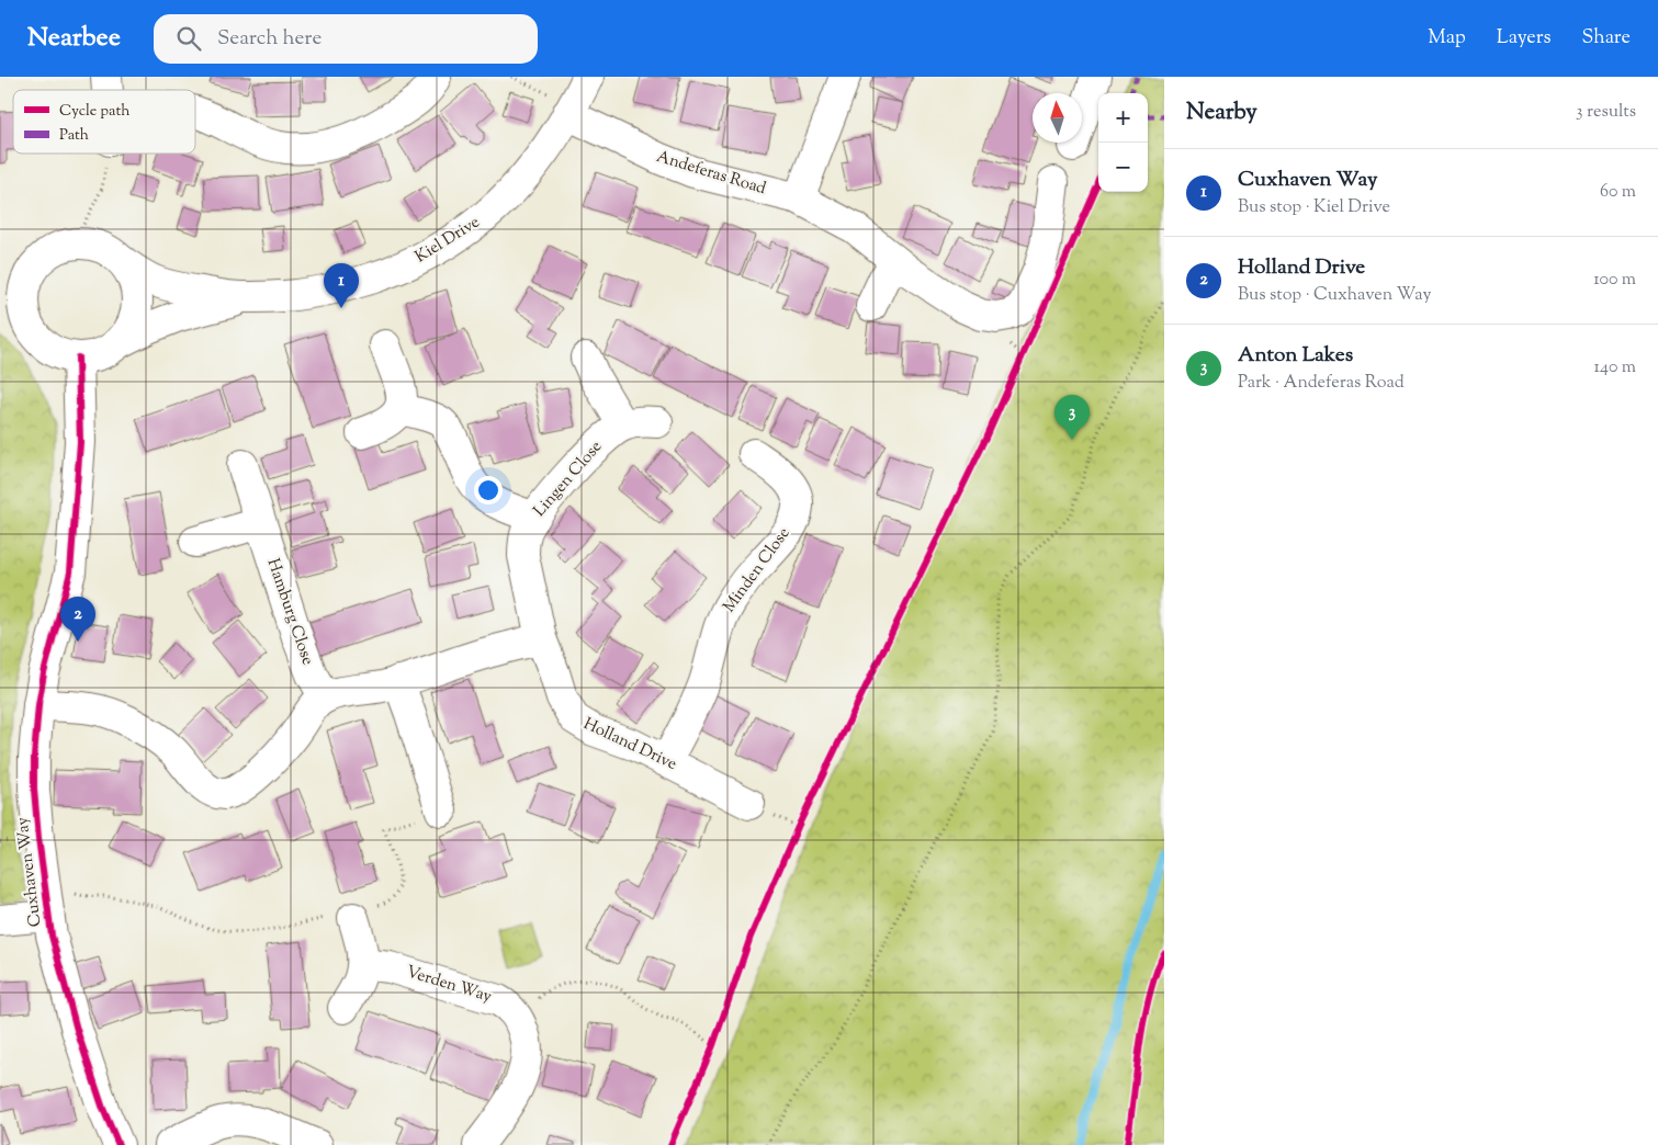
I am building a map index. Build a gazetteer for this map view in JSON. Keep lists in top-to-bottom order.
{
  "streets": {
    "street": [
      "Andeferas Road",
      "Kiel Drive",
      "Lingen Close",
      "Minden Close",
      "Hamburg Close",
      "Holland Drive",
      "Cuxhaven Way",
      "Verden Way"
    ]
  },
  "crossings": [
    ["Andeferas Road", "Kiel Drive"],
    ["Kiel Drive", "Cuxhaven Way"],
    ["Lingen Close", "Holland Drive"],
    ["Minden Close", "Holland Drive"]
  ],
  "legend": ["Cycle path", "Path"],
  "north": "top",
  "page": {
    "header": "Nearbee",
    "search": "Search here",
    "nav": ["Map", "Layers", "Share"],
    "heading": ["Nearby", "3 results"],
    "map_buttons": ["+", "−"],
    "list": [
      {
        "mark": "1",
        "name": "Cuxhaven Way",
        "note": "Bus stop · Kiel Drive",
        "value": "60 m"
      },
      {
        "mark": "2",
        "name": "Holland Drive",
        "note": "Bus stop · Cuxhaven Way",
        "value": "100 m"
      },
      {
        "mark": "3",
        "name": "Anton Lakes",
        "note": "Park · Andeferas Road",
        "value": "140 m"
      }
    ],
    "pins": ["1", "3", "2"]
  }
}
